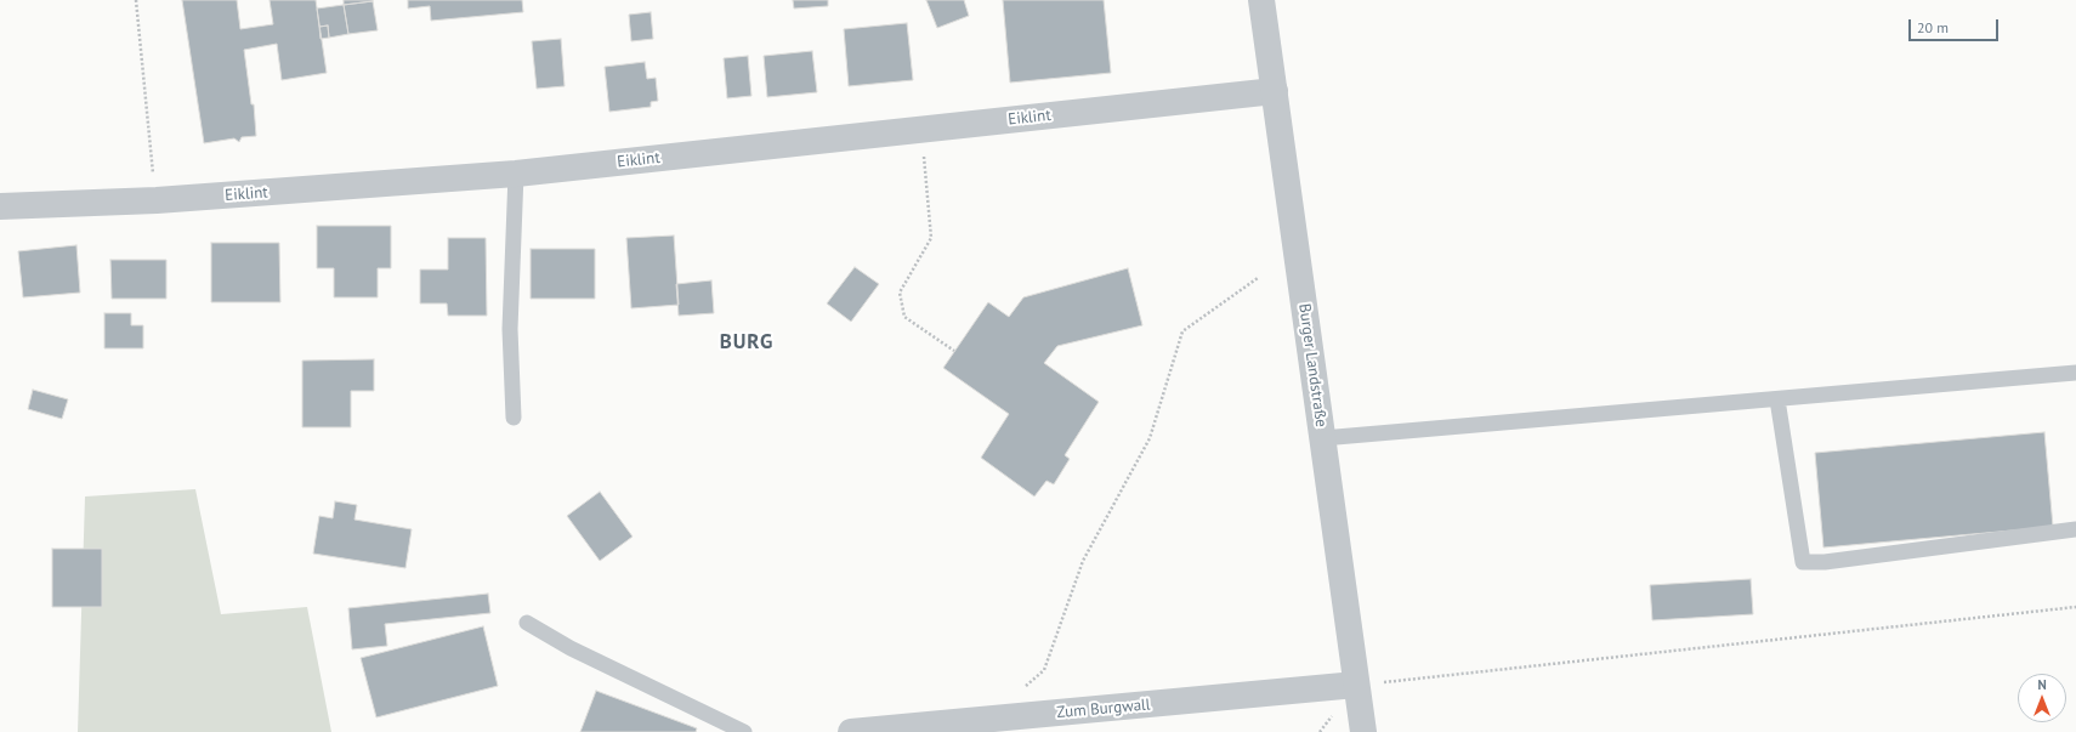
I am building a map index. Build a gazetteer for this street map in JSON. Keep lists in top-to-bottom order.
{
  "streets": {
    "street": ["Eiklint", "Burger Landstraße", "Zum Burgwall"]
  },
  "crossings": [
    ["Eiklint", "Burger Landstraße"],
    ["Burger Landstraße", "Zum Burgwall"]
  ],
  "districts": ["BURG"],
  "scale_bar": "20 m",
  "north": "top"
}
